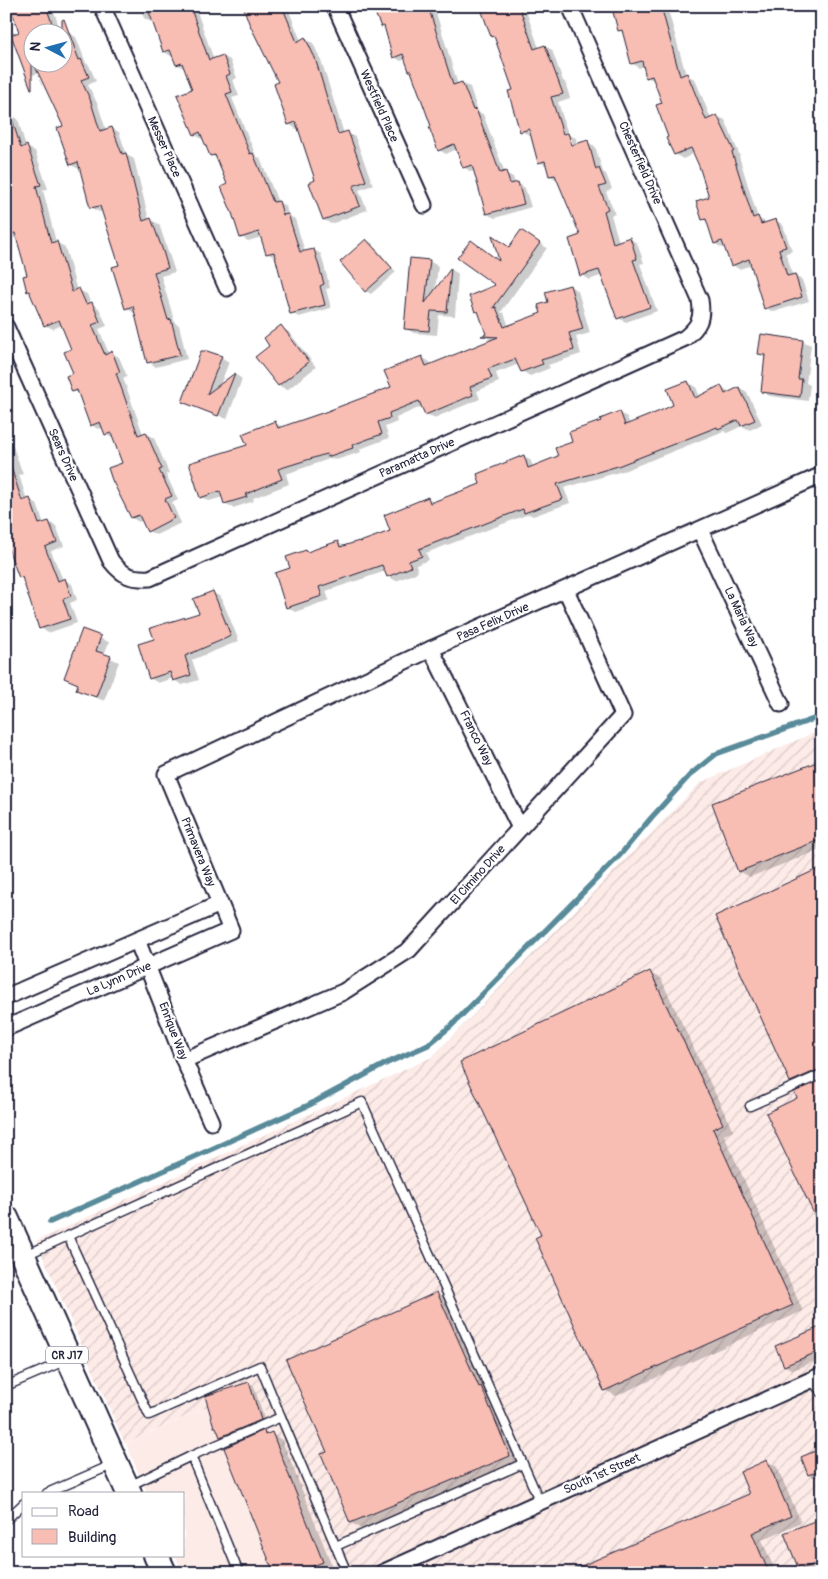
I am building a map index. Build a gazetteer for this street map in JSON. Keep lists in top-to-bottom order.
{
  "streets": {
    "main road": ["CR J17"],
    "street": [
      "Westfield Place",
      "Messer Place",
      "Chesterfield Drive",
      "Sears Drive",
      "Paramatta Drive",
      "La Maria Way",
      "Pasa Felix Drive",
      "Franco Way",
      "Primavera Way",
      "El Cimino Drive",
      "La Lynn Drive",
      "Enrique Way",
      "South 1st Street"
    ]
  },
  "crossings": [
    ["Chesterfield Drive", "Paramatta Drive"],
    ["Sears Drive", "Paramatta Drive"],
    ["La Maria Way", "Pasa Felix Drive"],
    ["Pasa Felix Drive", "Franco Way"],
    ["Pasa Felix Drive", "Primavera Way"],
    ["Pasa Felix Drive", "El Cimino Drive"],
    ["Franco Way", "El Cimino Drive"],
    ["Primavera Way", "La Lynn Drive"],
    ["El Cimino Drive", "Enrique Way"],
    ["La Lynn Drive", "Enrique Way"]
  ],
  "legend": ["Road", "Building"],
  "north": "left"
}
